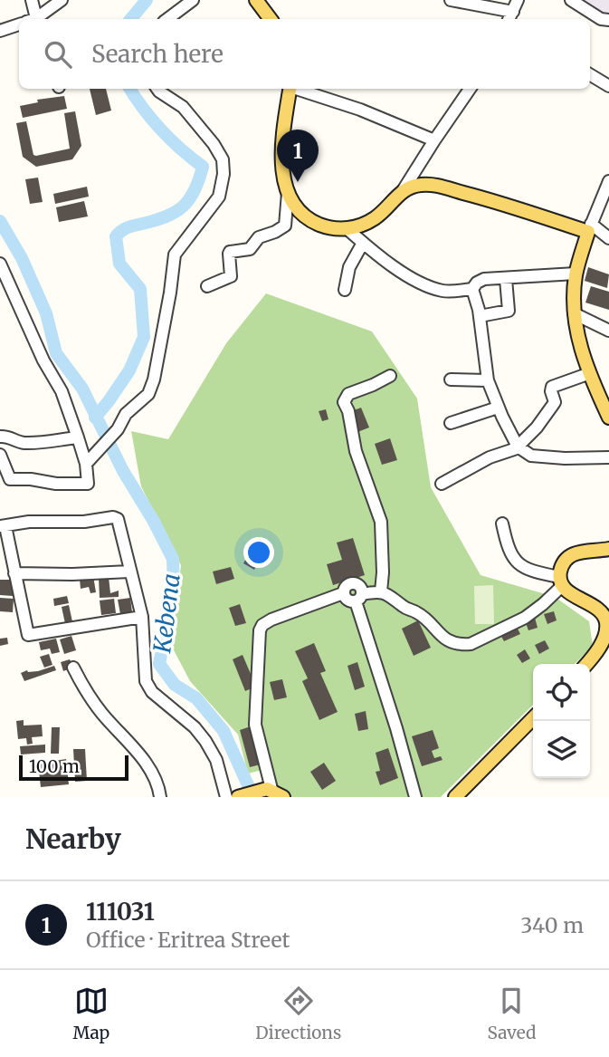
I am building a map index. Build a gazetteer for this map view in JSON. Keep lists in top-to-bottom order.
{
  "water": ["Kebena"],
  "scale_bar": "100 m",
  "page": {
    "search": "Search here",
    "pins": "1",
    "scale": "100 m",
    "heading": "Nearby",
    "list": [
      {
        "mark": "1",
        "name": "111031",
        "note": "Office · Eritrea Street",
        "value": "340 m"
      }
    ],
    "nav": ["Map", "Directions", "Saved"]
  }
}
